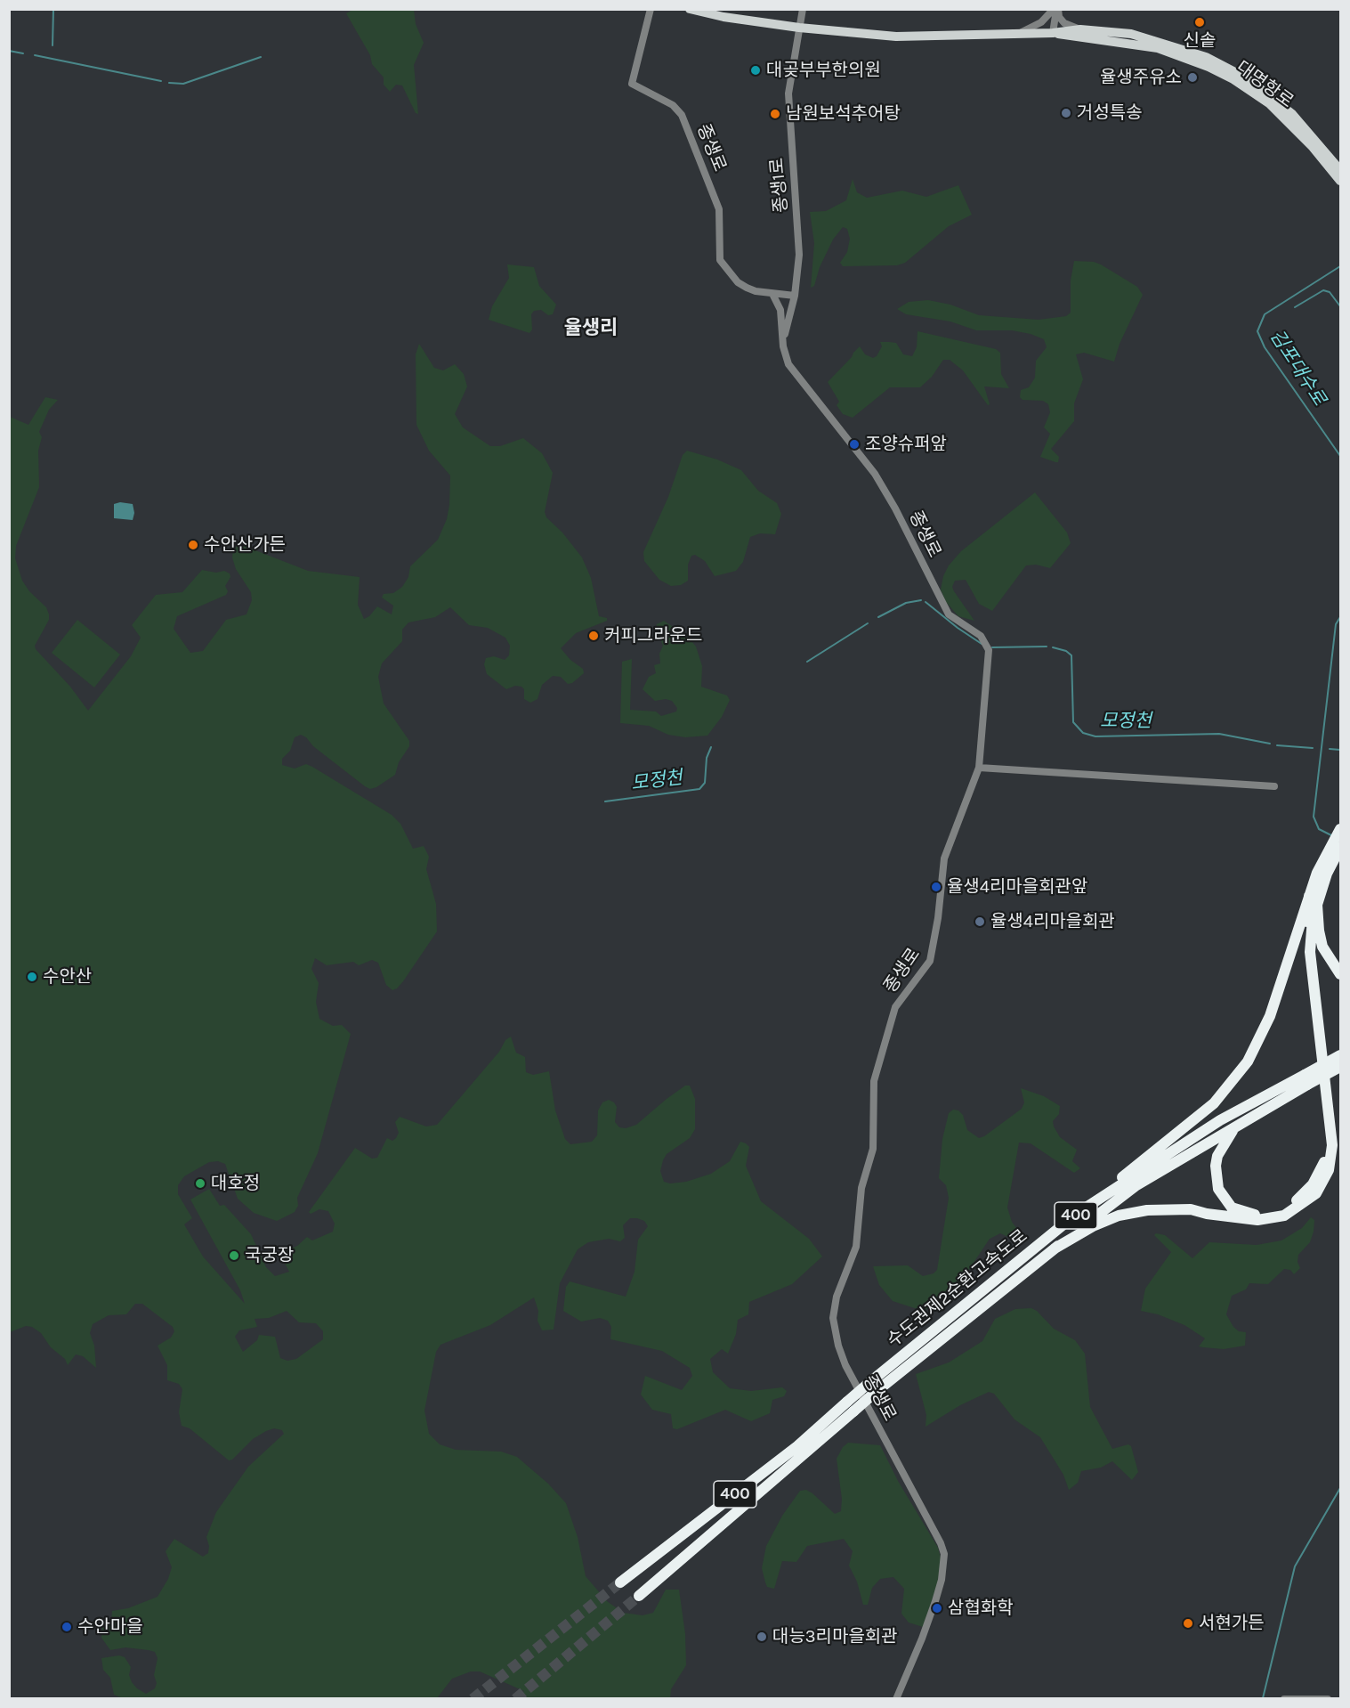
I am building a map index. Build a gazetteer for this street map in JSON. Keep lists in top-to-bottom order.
{
  "streets": {
    "highway": ["400", "수도권제2순환고속도로"],
    "main road": ["대명항로"],
    "street": ["종생로", "종생1로"]
  },
  "crossings": [
    ["대명항로", "종생1로"],
    ["종생로", "종생1로"]
  ],
  "districts": ["율생리"],
  "water": ["김포대수로", "모정천"],
  "places": [
    "신솥",
    "대곶부부한의원",
    "율생주유소",
    "거성특송",
    "남원보석추어탕",
    "조양슈퍼앞",
    "수안산가든",
    "커피그라운드",
    "율생4리마을회관앞",
    "율생4리마을회관",
    "수안산",
    "대호정",
    "국궁장",
    "삼협화학",
    "서현가든",
    "수안마을",
    "대능3리마을회관"
  ]
}
